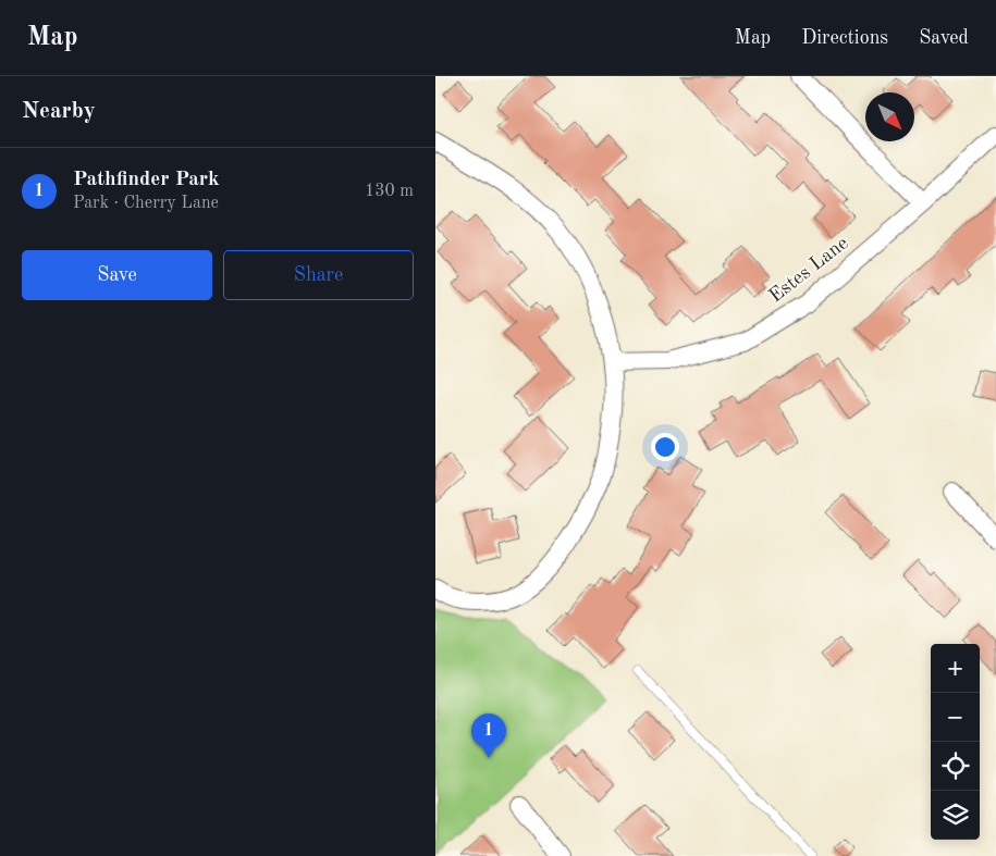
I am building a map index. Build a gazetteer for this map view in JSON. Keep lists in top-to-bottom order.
{
  "streets": {
    "street": ["Estes Lane"]
  },
  "north": "bottom right",
  "page": {
    "header": "Map",
    "nav": ["Map", "Directions", "Saved"],
    "heading": "Nearby",
    "list": [
      {
        "mark": "1",
        "name": "Pathfinder Park",
        "note": "Park · Cherry Lane",
        "value": "130 m"
      }
    ],
    "buttons": ["Save", "Share"],
    "map_buttons": ["+", "−"],
    "pins": "1"
  }
}
